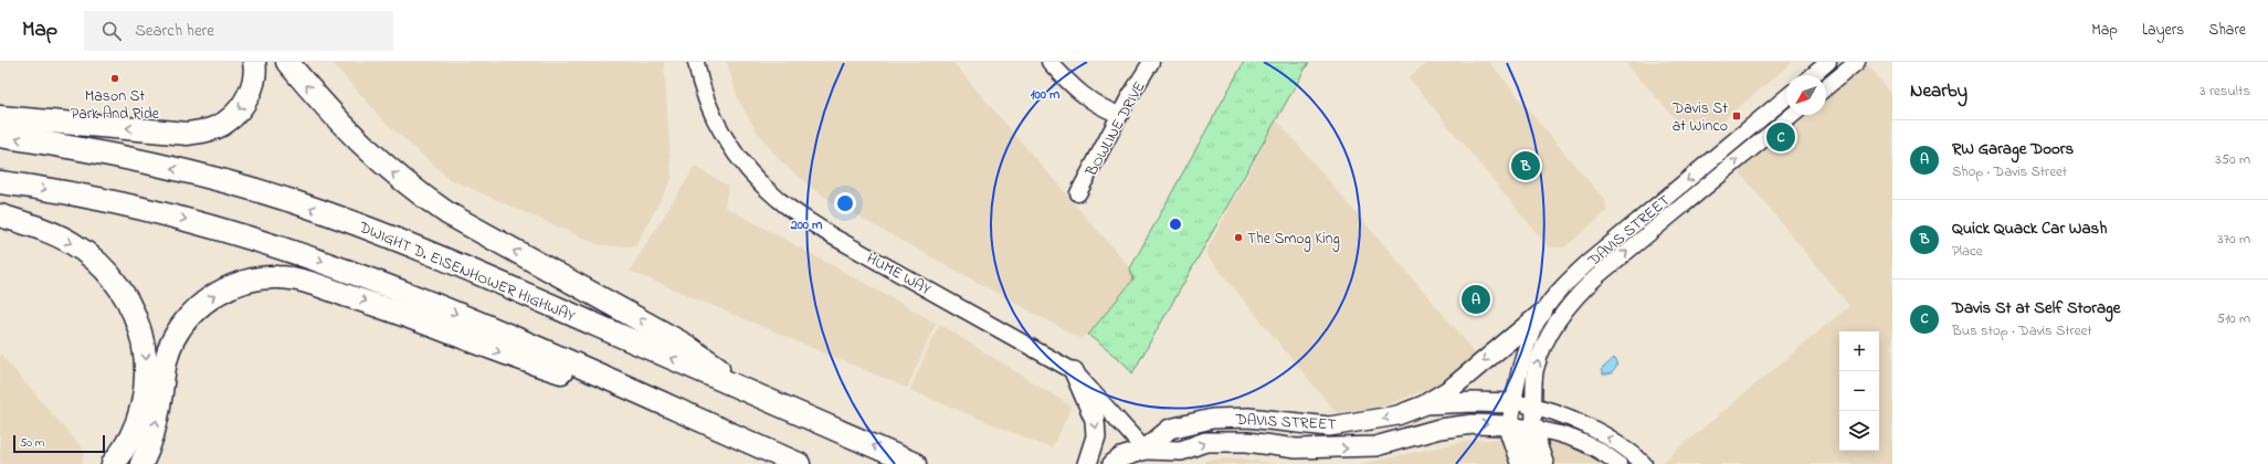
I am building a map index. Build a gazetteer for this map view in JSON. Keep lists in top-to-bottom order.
{
  "streets": {
    "highway": ["DWIGHT D. EISENHOWER HIGHWAY"],
    "main road": ["DAVIS STREET"],
    "street": ["BOWLINE DRIVE", "HUME WAY"]
  },
  "crossings": [
    ["DAVIS STREET", "HUME WAY"]
  ],
  "places": {
    "other": ["Mason St Park And Ride", "The Smog King"],
    "transit": ["Davis St at Winco"]
  },
  "scale_bar": "50 m",
  "north": "bottom left",
  "page": {
    "header": "Map",
    "search": "Search here",
    "nav": ["Map", "Layers", "Share"],
    "heading": ["Nearby", "3 results"],
    "list": [
      {
        "mark": "A",
        "name": "RW Garage Doors",
        "note": "Shop · Davis Street",
        "value": "350 m"
      },
      {
        "mark": "B",
        "name": "Quick Quack Car Wash",
        "note": "Place",
        "value": "370 m"
      },
      {
        "mark": "C",
        "name": "Davis St at Self Storage",
        "note": "Bus stop · Davis Street",
        "value": "510 m"
      }
    ],
    "pins": ["C", "B", "A"],
    "map_buttons": ["+", "−"],
    "scale": "50 m"
  },
  "rings": ["100 m", "200 m"]
}
